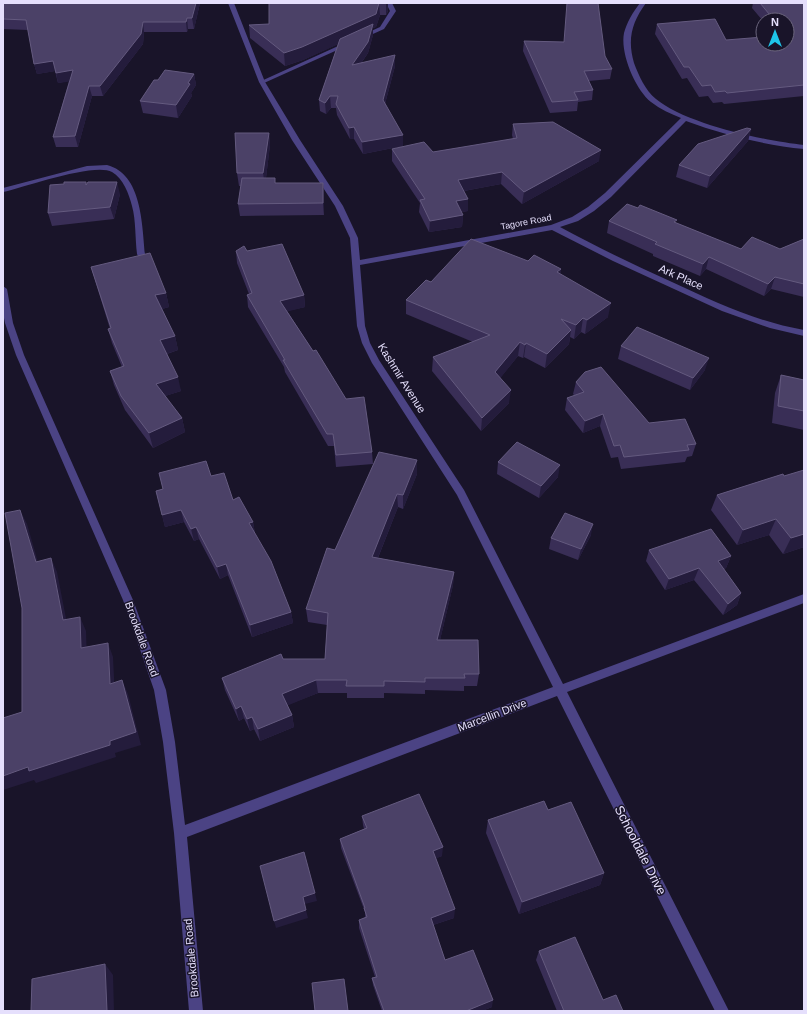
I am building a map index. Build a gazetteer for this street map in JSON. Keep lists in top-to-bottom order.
{
  "streets": {
    "street": [
      "Tagore Road",
      "Ark Place",
      "Kashmir Avenue",
      "Brookdale Road",
      "Marcellin Drive",
      "Schooldale Drive"
    ]
  },
  "crossings": [
    ["Tagore Road", "Ark Place"],
    ["Tagore Road", "Kashmir Avenue"],
    ["Kashmir Avenue", "Marcellin Drive"],
    ["Kashmir Avenue", "Schooldale Drive"],
    ["Brookdale Road", "Marcellin Drive"],
    ["Marcellin Drive", "Schooldale Drive"]
  ],
  "north": "top"
}
